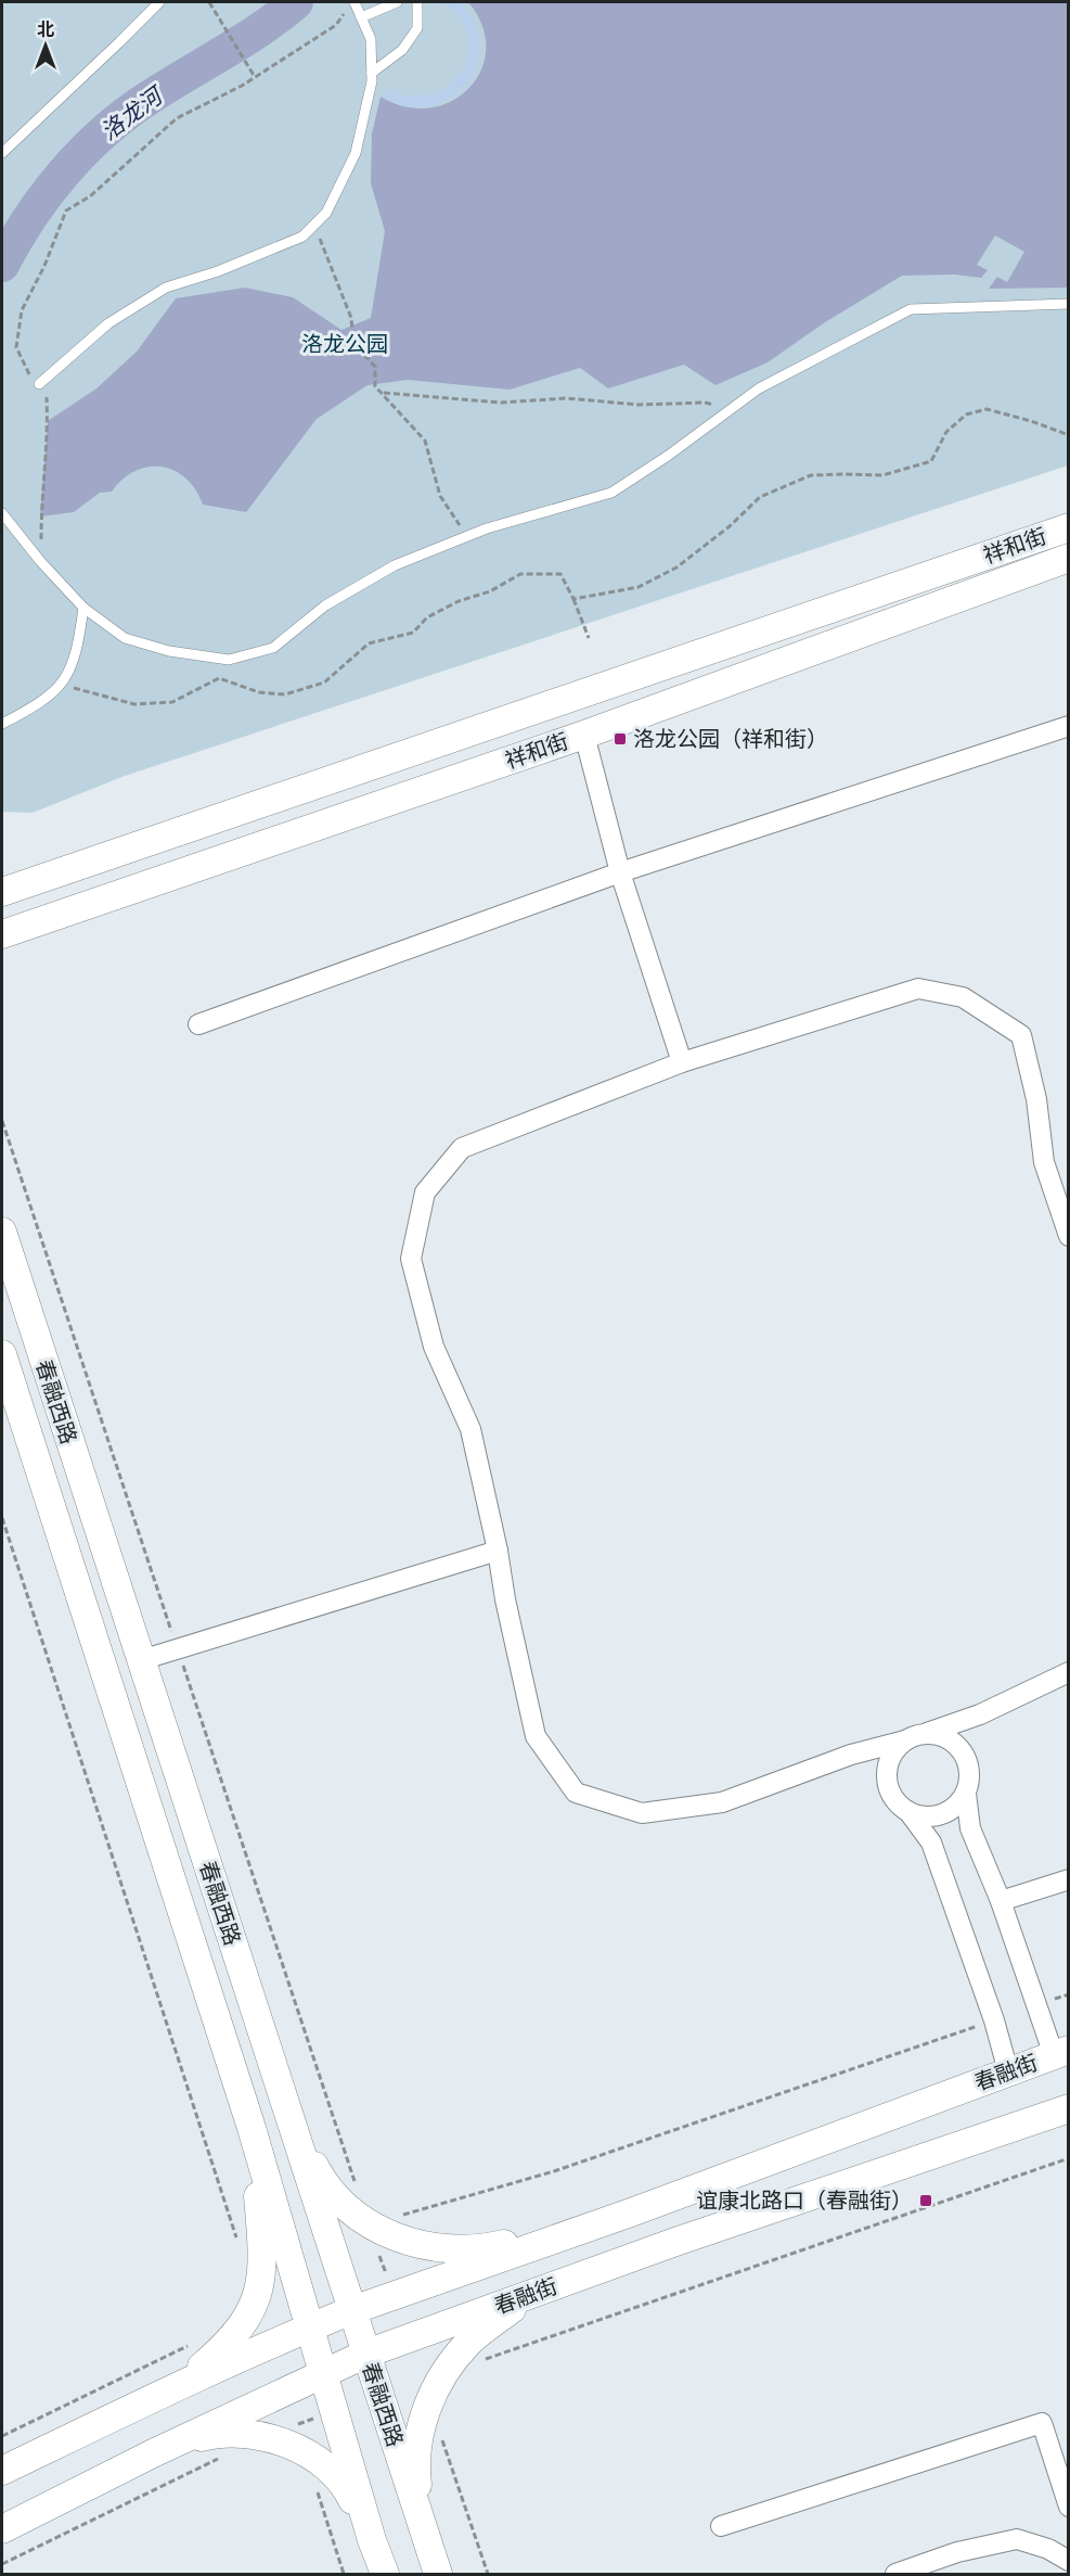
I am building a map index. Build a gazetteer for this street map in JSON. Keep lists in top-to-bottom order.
{
  "streets": {
    "main road": ["祥和街", "春融西路", "春融街"]
  },
  "crossings": [
    ["春融西路", "春融街"]
  ],
  "water": ["洛龙河"],
  "parks": ["洛龙公园"],
  "places": {
    "transit": ["洛龙公园（祥和街）", "谊康北路口（春融街）"]
  },
  "north": "top"
}
